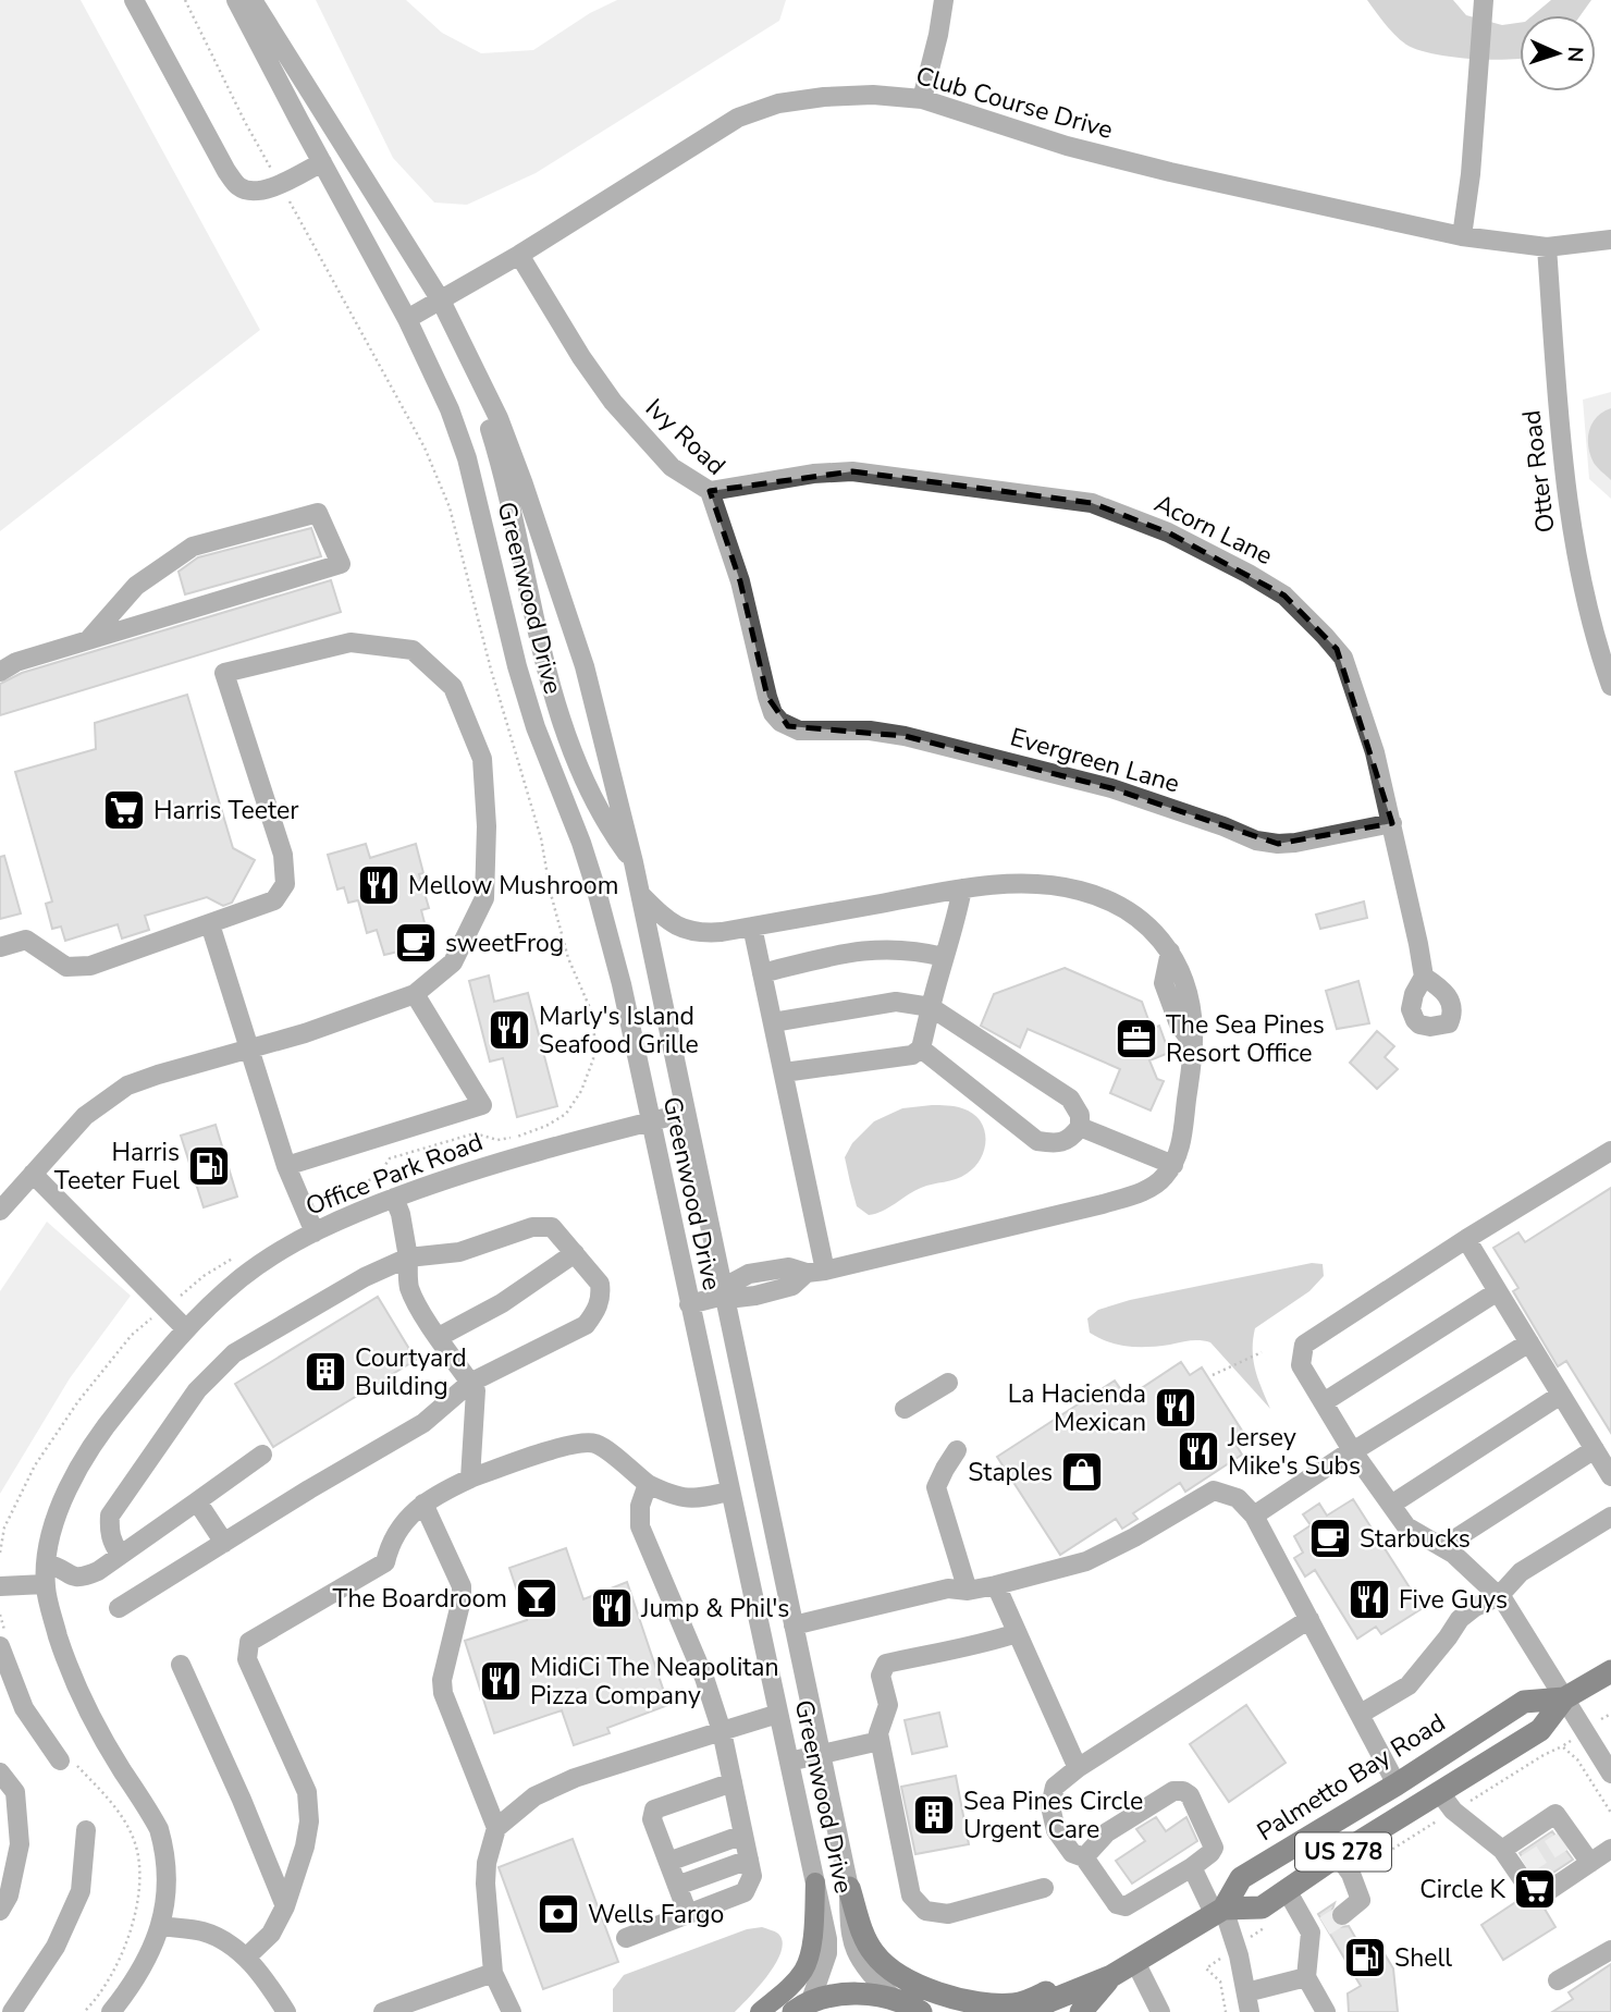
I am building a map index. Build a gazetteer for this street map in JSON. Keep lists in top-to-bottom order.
{
  "streets": {
    "highway": ["Palmetto Bay Road", "US 278"],
    "street": [
      "Club Course Drive",
      "Ivy Road",
      "Otter Road",
      "Acorn Lane",
      "Greenwood Drive",
      "Evergreen Lane",
      "Office Park Road"
    ]
  },
  "crossings": [
    ["Club Course Drive", "Ivy Road"],
    ["Club Course Drive", "Otter Road"],
    ["Club Course Drive", "Greenwood Drive"],
    ["Ivy Road", "Acorn Lane"],
    ["Ivy Road", "Evergreen Lane"],
    ["Acorn Lane", "Evergreen Lane"],
    ["Greenwood Drive", "Office Park Road"],
    ["Palmetto Bay Road", "US 278"]
  ],
  "places": {
    "supermarket": ["Harris Teeter", "Circle K"],
    "restaurant": [
      "Mellow Mushroom",
      "Marly's Island Seafood Grille",
      "La Hacienda Mexican",
      "Jersey Mike's Subs",
      "Five Guys",
      "Jump & Phil's",
      "MidiCi The Neapolitan Pizza Company"
    ],
    "cafe": ["sweetFrog", "Starbucks"],
    "office": ["The Sea Pines Resort Office"],
    "fuel station": ["Harris Teeter Fuel", "Shell"],
    "building": ["Courtyard Building", "Sea Pines Circle Urgent Care"],
    "shop": ["Staples"],
    "bar": ["The Boardroom"],
    "bank": ["Wells Fargo"]
  },
  "north": "right"
}
